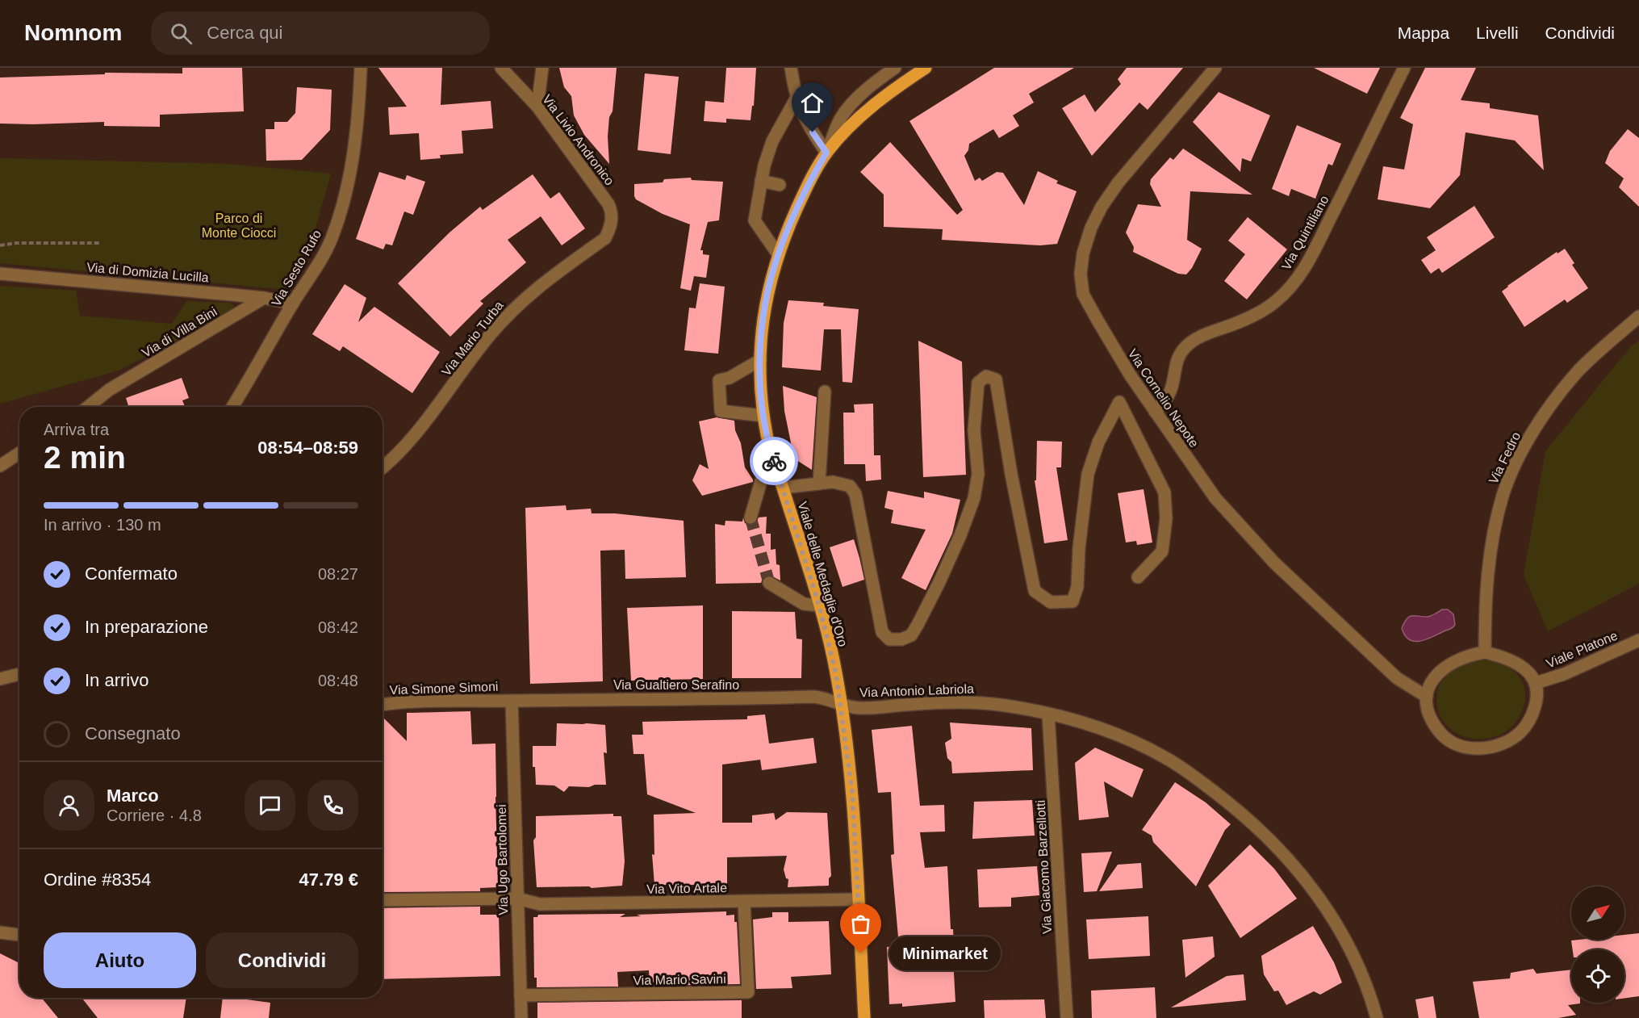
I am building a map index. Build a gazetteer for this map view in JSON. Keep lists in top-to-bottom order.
{
  "streets": {
    "main road": ["Viale delle Medaglie d'Oro"],
    "street": [
      "Via Livio Andronico",
      "Via Quintiliano",
      "Via Sesto Rufo",
      "Via di Domizia Lucilla",
      "Via di Villa Bini",
      "Via Mario Turba",
      "Via Cornelio Nepote",
      "Via Fedro",
      "Viale Platone",
      "Via Gualtiero Serafino",
      "Via Simone Simoni",
      "Via Antonio Labriola",
      "Via Ugo Bartolomei",
      "Via Giacomo Barzellotti",
      "Via Vito Artale",
      "Via Mario Savini"
    ]
  },
  "crossings": [
    ["Via Livio Andronico", "Via Mario Turba"],
    ["Via Quintiliano", "Via Cornelio Nepote"],
    ["Via Sesto Rufo", "Via di Domizia Lucilla"],
    ["Via di Domizia Lucilla", "Via di Villa Bini"],
    ["Via Cornelio Nepote", "Via Fedro"],
    ["Via Cornelio Nepote", "Viale Platone"],
    ["Via Fedro", "Viale Platone"],
    ["Viale delle Medaglie d'Oro", "Via Gualtiero Serafino"],
    ["Viale delle Medaglie d'Oro", "Via Antonio Labriola"],
    ["Viale delle Medaglie d'Oro", "Via Vito Artale"],
    ["Via Gualtiero Serafino", "Via Simone Simoni"],
    ["Via Gualtiero Serafino", "Via Antonio Labriola"],
    ["Via Gualtiero Serafino", "Via Ugo Bartolomei"],
    ["Via Simone Simoni", "Via Ugo Bartolomei"],
    ["Via Antonio Labriola", "Via Giacomo Barzellotti"],
    ["Via Ugo Bartolomei", "Via Vito Artale"],
    ["Via Ugo Bartolomei", "Via Mario Savini"],
    ["Via Vito Artale", "Via Mario Savini"]
  ],
  "parks": ["Parco di Monte Ciocci"],
  "places": ["Minimarket"],
  "north": "top right",
  "page": {
    "header": "Nomnom",
    "search": "Cerca qui",
    "nav": ["Mappa", "Livelli", "Condividi"],
    "heading": ["2 min", "Arriva tra", "08:54–08:59"],
    "panel": [
      "Marco",
      "Corriere · 4.8",
      "Ordine #8354",
      "47.79 €"
    ],
    "bar": "In arrivo · 130 m",
    "list": [
      ["Confermato", "08:27"],
      ["In preparazione", "08:42"],
      ["In arrivo", "08:48"],
      "Consegnato"
    ],
    "buttons": ["Aiuto", "Condividi"],
    "bubble": "Minimarket"
  }
}
